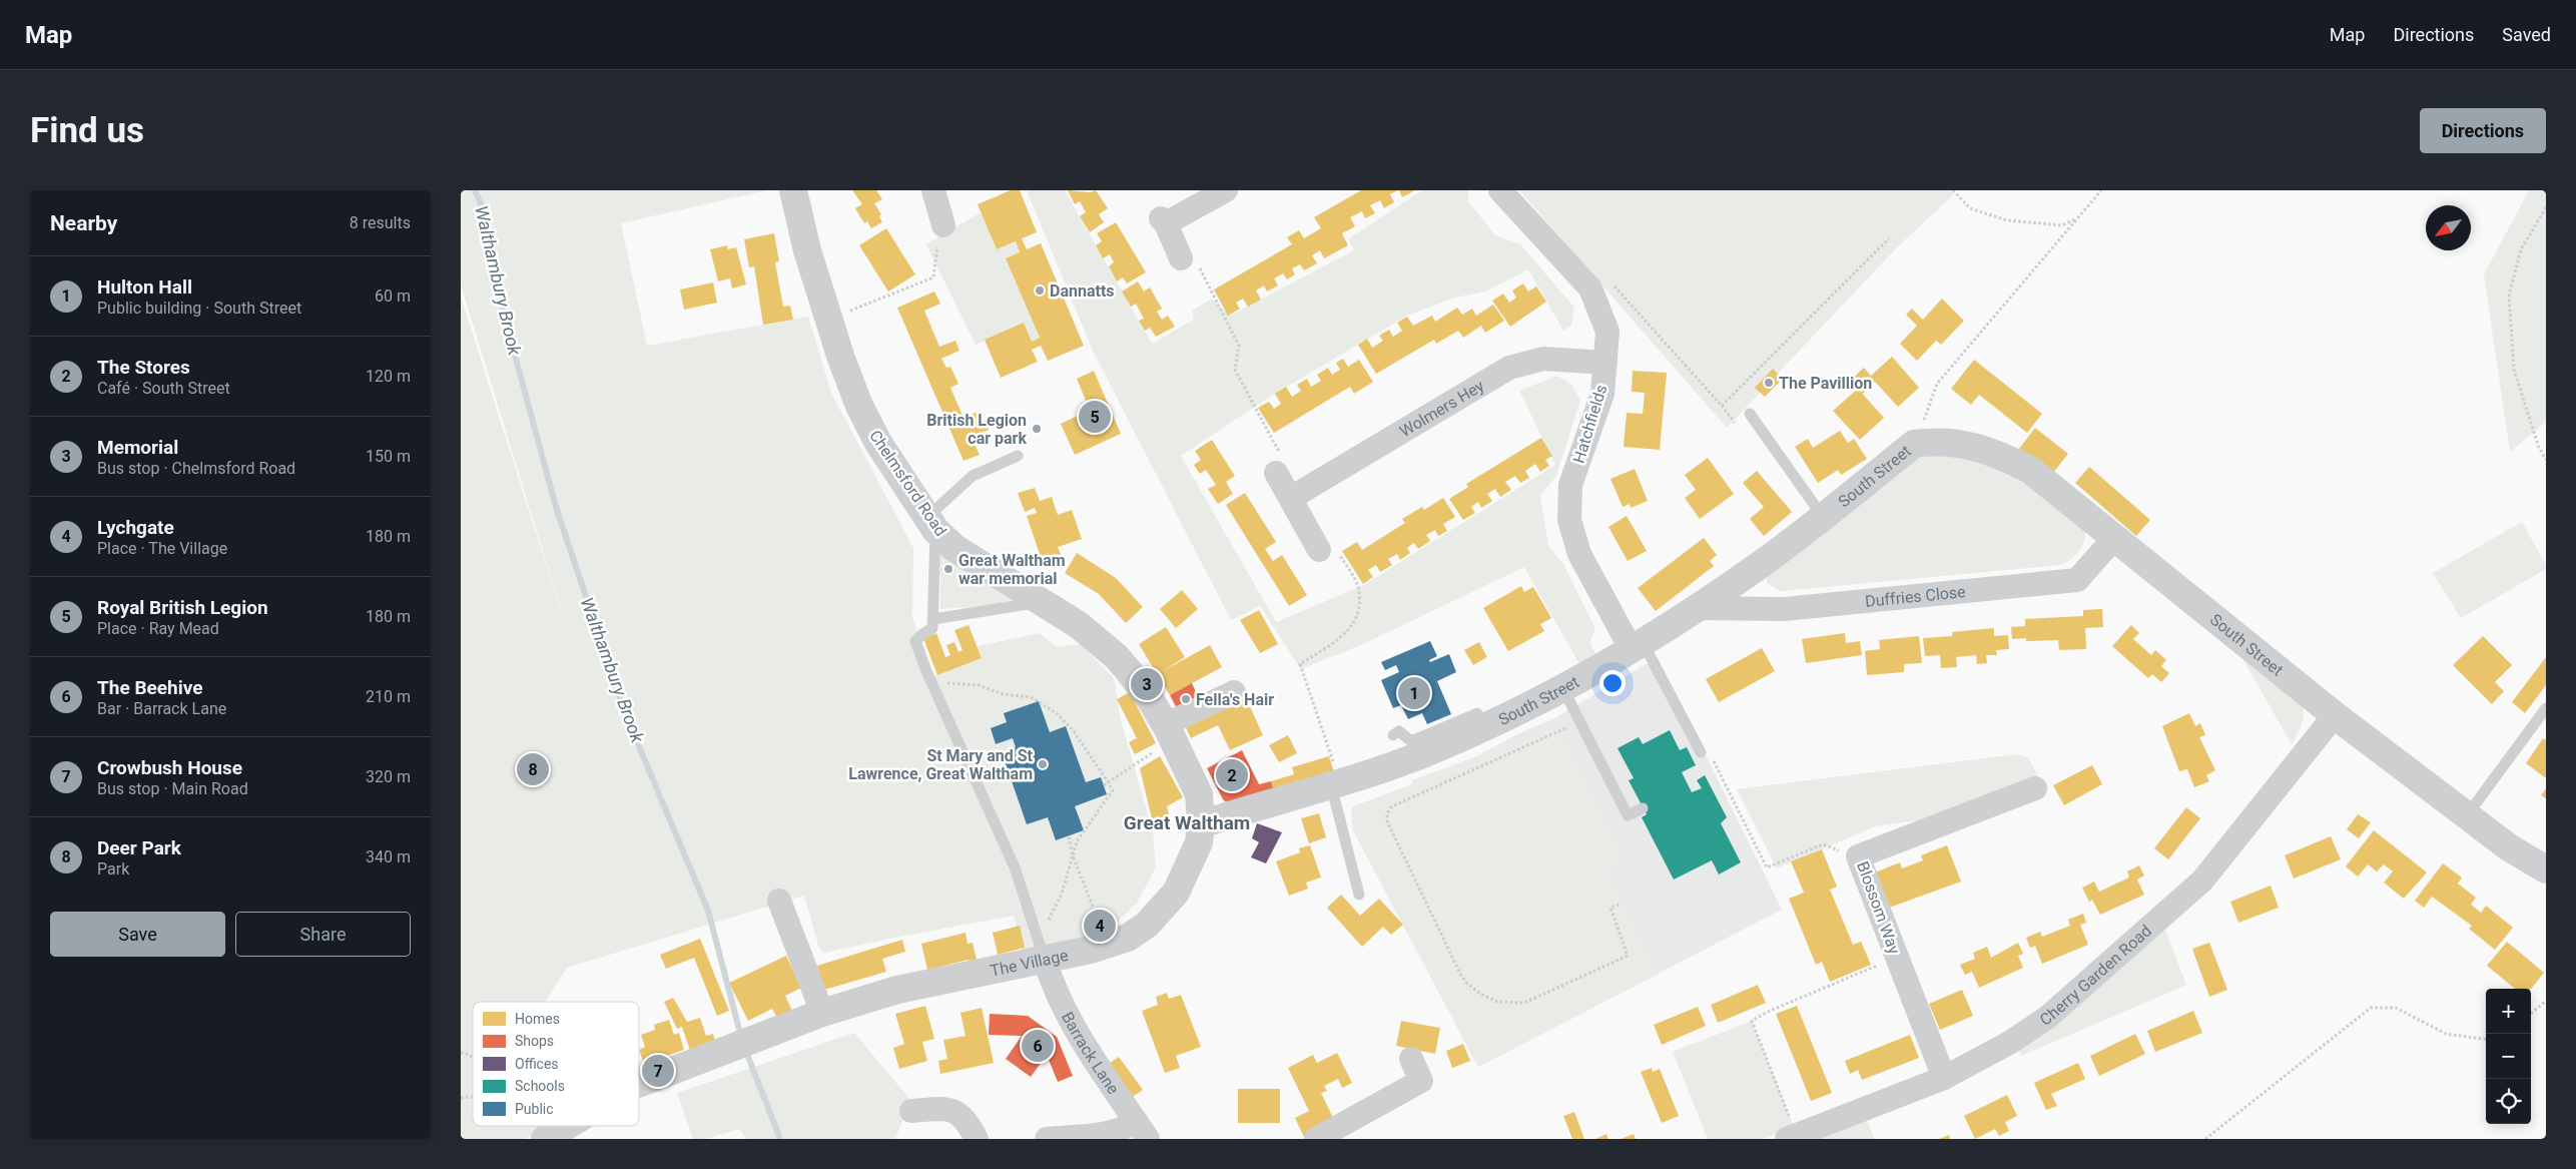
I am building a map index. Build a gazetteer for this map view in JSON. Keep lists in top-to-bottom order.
{
  "streets": {
    "street": [
      "Wolmers Hey",
      "Hatchfields",
      "South Street",
      "Chelmsford Road",
      "Duffries Close",
      "Blossom Way",
      "The Village",
      "Cherry Garden Road",
      "Barrack Lane"
    ]
  },
  "crossings": [
    ["Wolmers Hey", "Hatchfields"],
    ["Hatchfields", "South Street"],
    ["South Street", "Chelmsford Road"],
    ["South Street", "Duffries Close"],
    ["South Street", "The Village"],
    ["South Street", "Cherry Garden Road"],
    ["Chelmsford Road", "The Village"],
    ["Blossom Way", "Cherry Garden Road"],
    ["The Village", "Barrack Lane"]
  ],
  "districts": ["Great Waltham"],
  "water": ["Walthambury Brook"],
  "places": [
    "Dannatts",
    "The Pavillion",
    "British Legion car park",
    "Great Waltham war memorial",
    "Fella's Hair",
    "St Mary and St Lawrence, Great Waltham"
  ],
  "legend": [
    "Homes",
    "Shops",
    "Offices",
    "Schools",
    "Public"
  ],
  "north": "bottom left",
  "page": {
    "header": "Map",
    "nav": ["Map", "Directions", "Saved"],
    "buttons": [
      "Directions",
      ["Save", "Share"]
    ],
    "title": "Find us",
    "heading": ["Nearby", "8 results"],
    "list": [
      {
        "mark": "1",
        "name": "Hulton Hall",
        "note": "Public building · South Street",
        "value": "60 m"
      },
      {
        "mark": "2",
        "name": "The Stores",
        "note": "Café · South Street",
        "value": "120 m"
      },
      {
        "mark": "3",
        "name": "Memorial",
        "note": "Bus stop · Chelmsford Road",
        "value": "150 m"
      },
      {
        "mark": "4",
        "name": "Lychgate",
        "note": "Place · The Village",
        "value": "180 m"
      },
      {
        "mark": "5",
        "name": "Royal British Legion",
        "note": "Place · Ray Mead",
        "value": "180 m"
      },
      {
        "mark": "6",
        "name": "The Beehive",
        "note": "Bar · Barrack Lane",
        "value": "210 m"
      },
      {
        "mark": "7",
        "name": "Crowbush House",
        "note": "Bus stop · Main Road",
        "value": "320 m"
      },
      {
        "mark": "8",
        "name": "Deer Park",
        "note": "Park",
        "value": "340 m"
      }
    ],
    "pins": [
      "5",
      "3",
      "1",
      "8",
      "2",
      "4",
      "6",
      "7"
    ],
    "map_buttons": ["+", "−"]
  }
}
